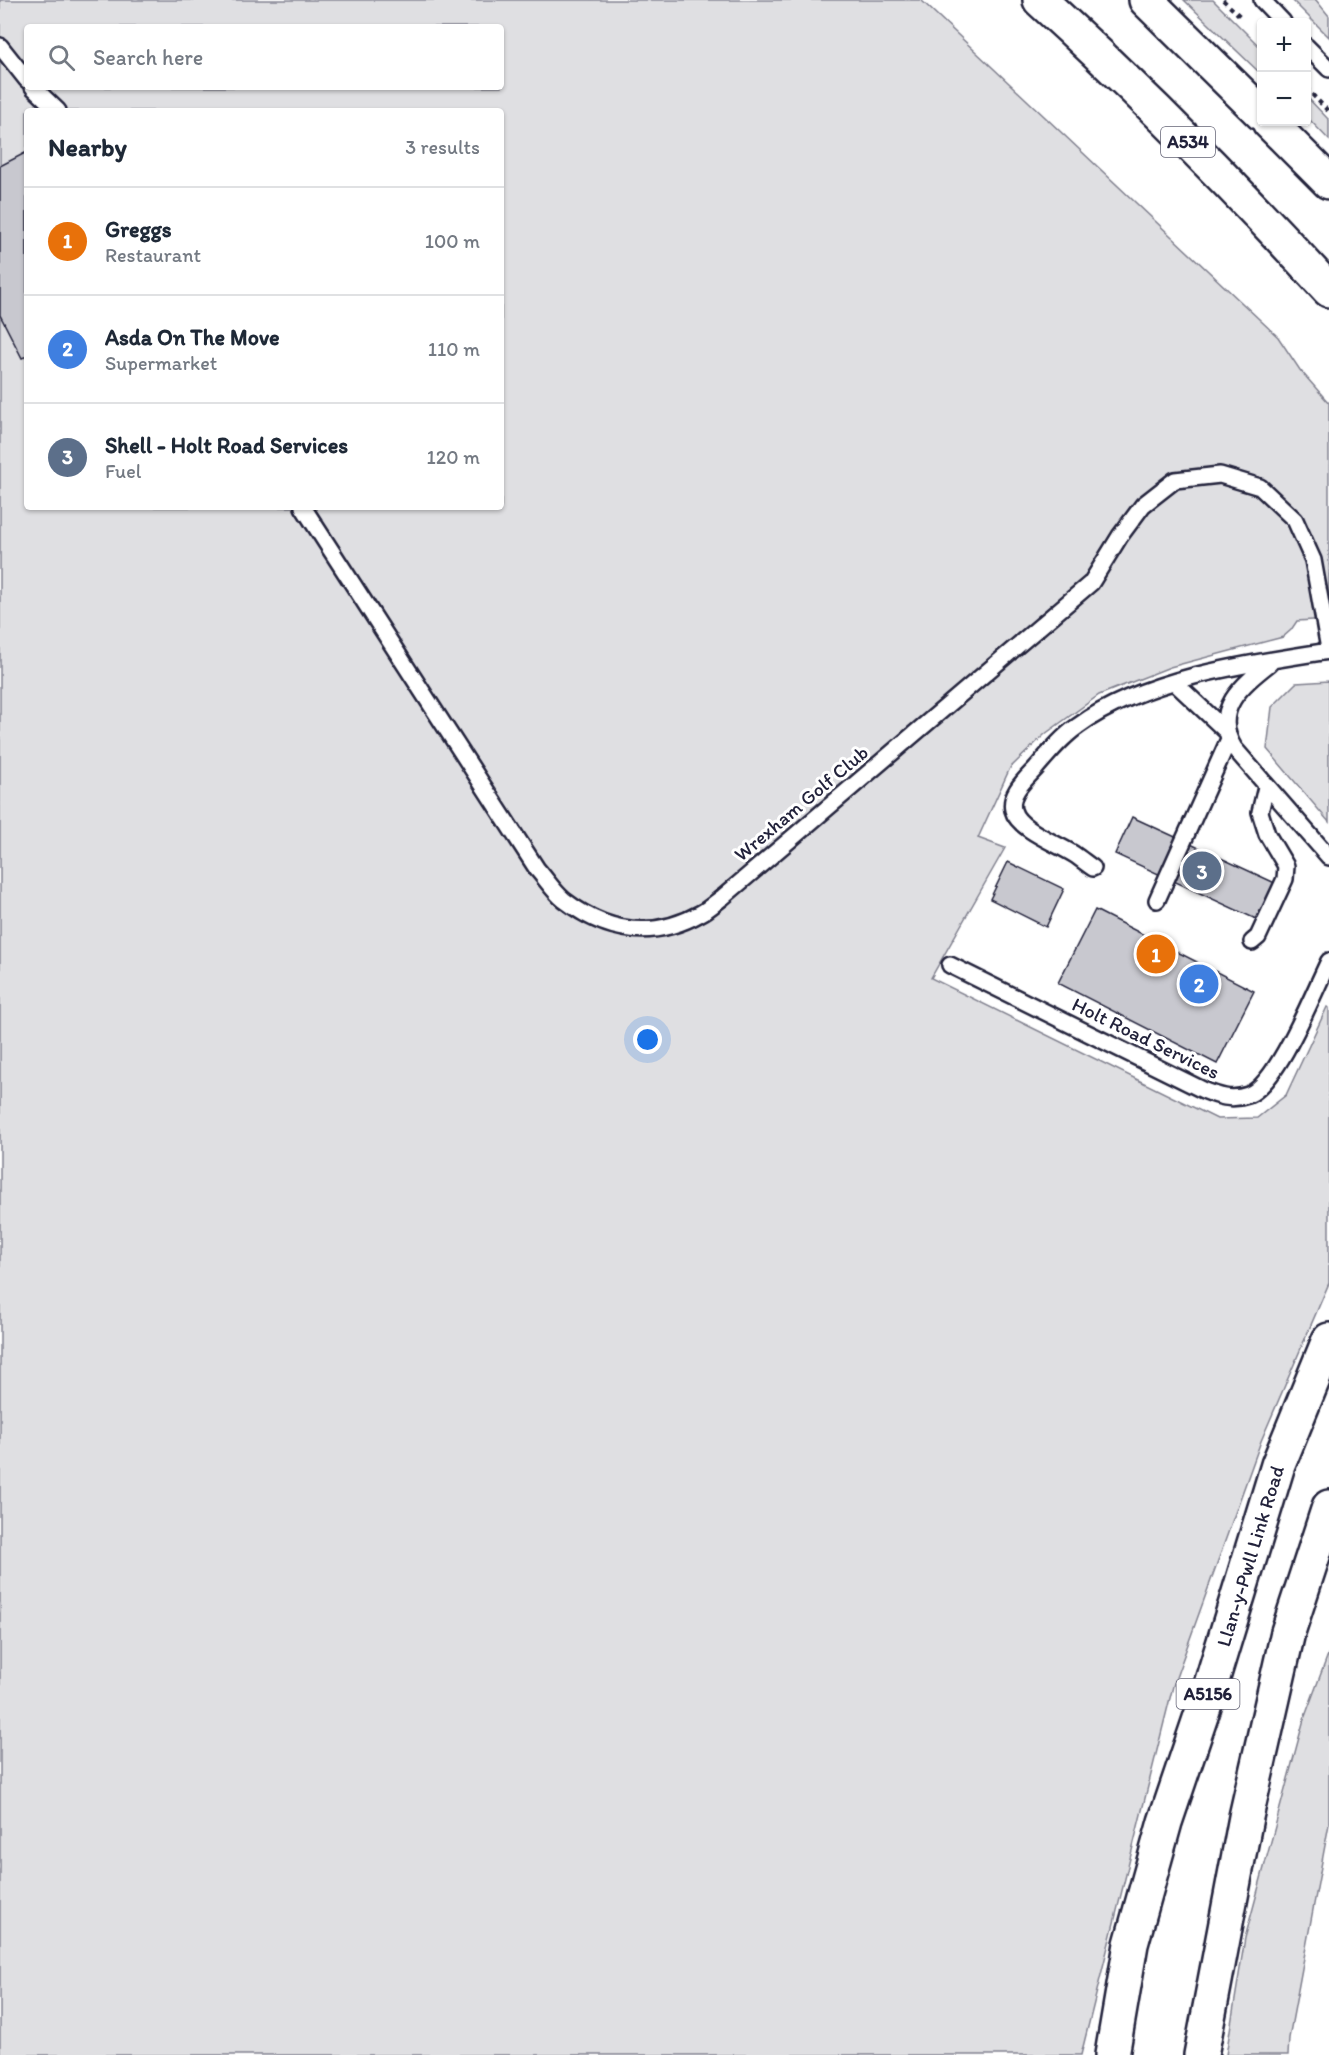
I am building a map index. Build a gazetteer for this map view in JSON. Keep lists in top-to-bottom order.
{
  "streets": {
    "highway": ["A534", "Llan-y-Pwll Link Road", "A5156"],
    "lane": ["Wrexham Golf Club", "Holt Road Services"]
  },
  "page": {
    "map_buttons": ["+", "−"],
    "search": "Search here",
    "heading": ["Nearby", "3 results"],
    "list": [
      {
        "mark": "1",
        "name": "Greggs",
        "note": "Restaurant",
        "value": "100 m"
      },
      {
        "mark": "2",
        "name": "Asda On The Move",
        "note": "Supermarket",
        "value": "110 m"
      },
      {
        "mark": "3",
        "name": "Shell - Holt Road Services",
        "note": "Fuel",
        "value": "120 m"
      }
    ],
    "pins": ["3", "1", "2"]
  }
}
